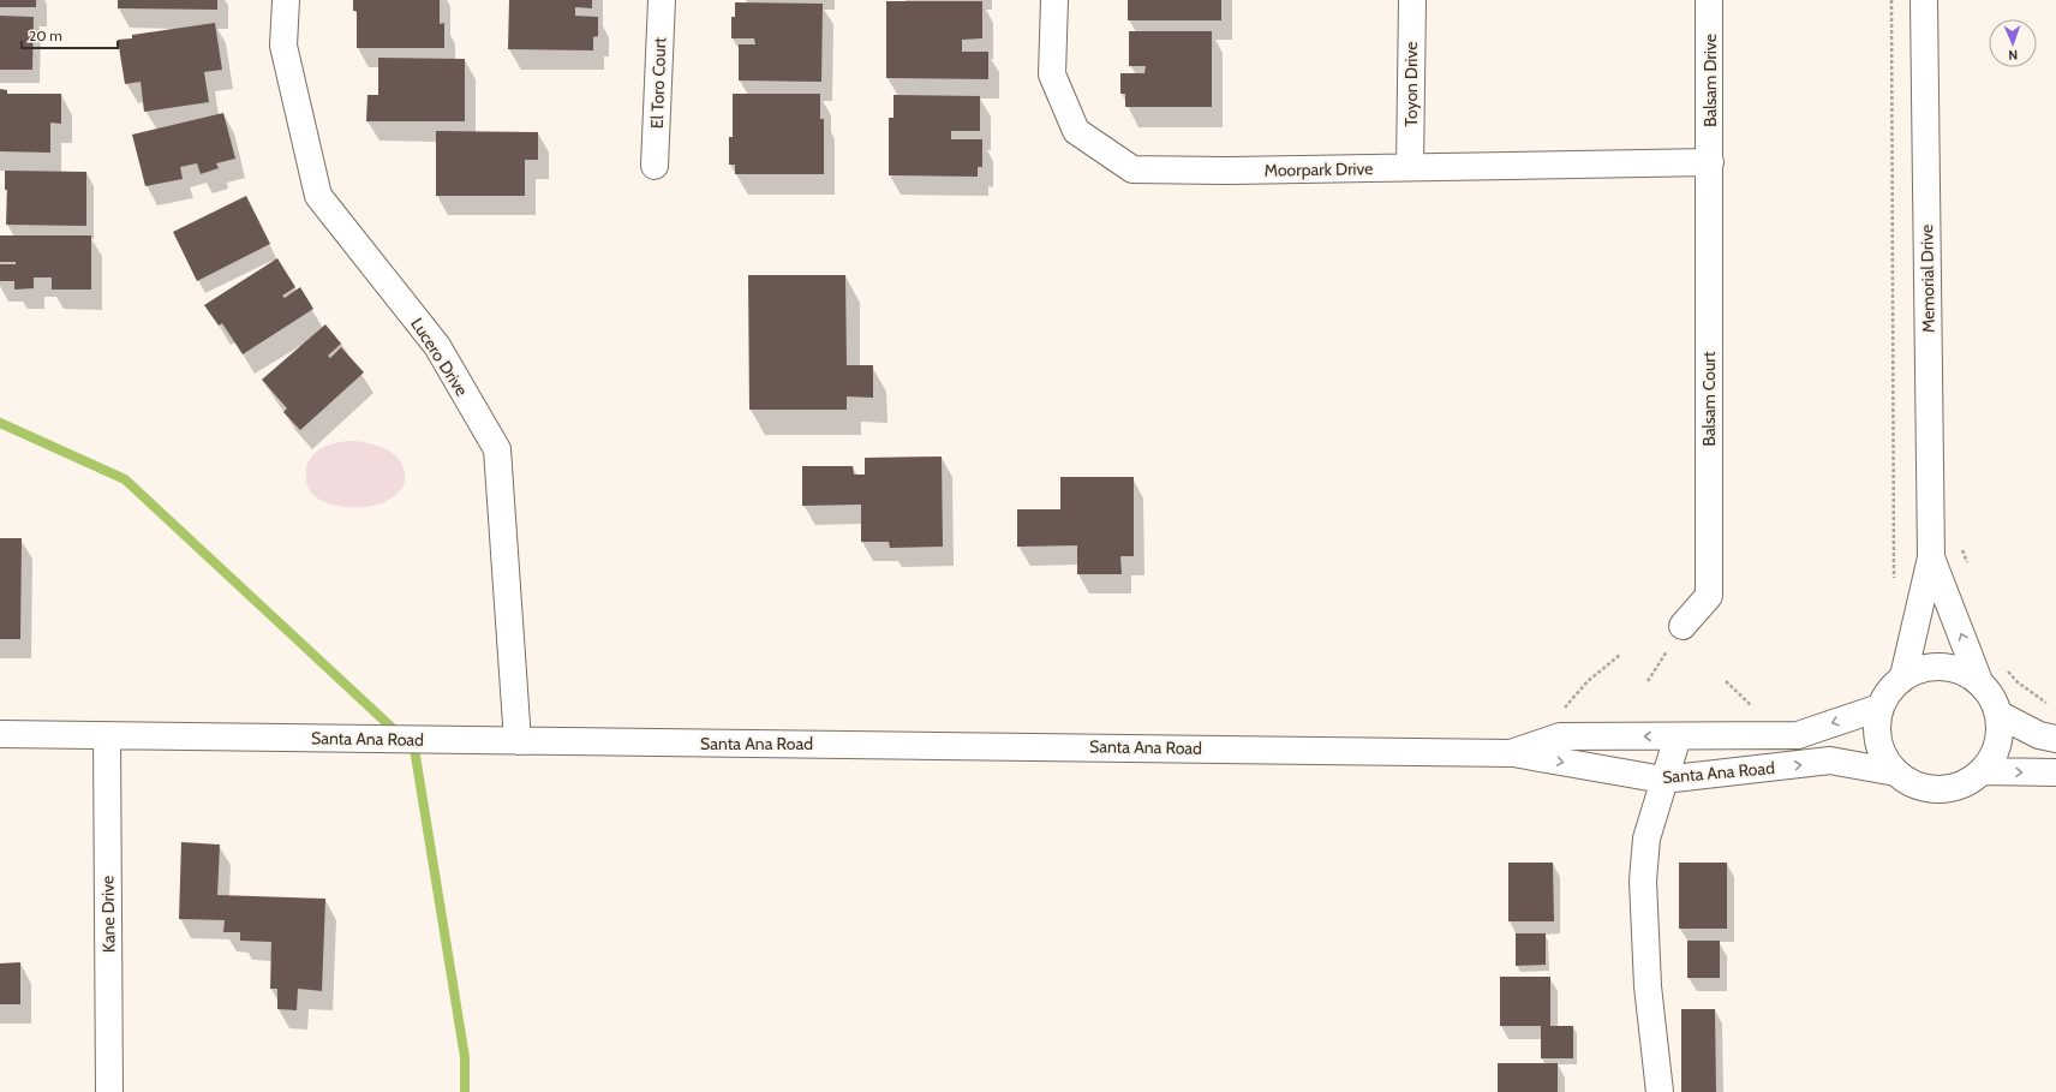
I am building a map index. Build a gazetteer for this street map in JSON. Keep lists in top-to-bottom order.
{
  "streets": {
    "street": [
      "Balsam Drive",
      "El Toro Court",
      "Toyon Drive",
      "Moorpark Drive",
      "Memorial Drive",
      "Lucero Drive",
      "Balsam Court",
      "Santa Ana Road",
      "Kane Drive"
    ]
  },
  "crossings": [
    ["Balsam Drive", "Moorpark Drive"],
    ["Balsam Drive", "Balsam Court"],
    ["Toyon Drive", "Moorpark Drive"],
    ["Moorpark Drive", "Balsam Court"],
    ["Lucero Drive", "Santa Ana Road"],
    ["Santa Ana Road", "Kane Drive"]
  ],
  "scale_bar": "20 m",
  "north": "bottom"
}
